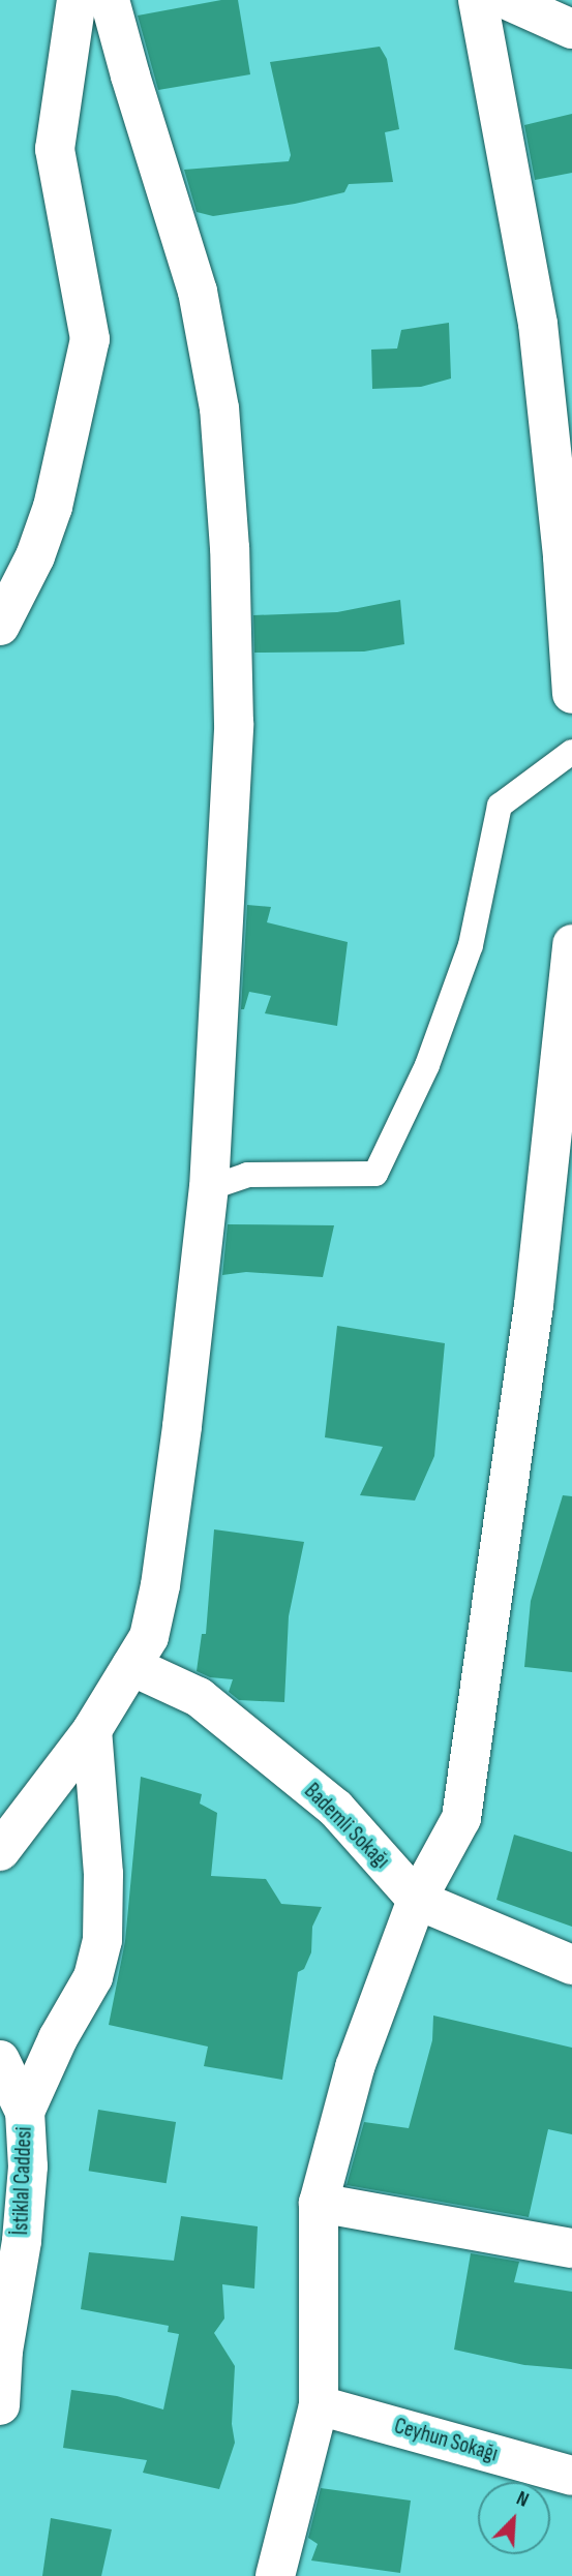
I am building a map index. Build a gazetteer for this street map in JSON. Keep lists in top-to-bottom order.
{
  "streets": {
    "street": ["Bademli Sokağı", "İstiklal Caddesi", "Ceyhun Sokağı"]
  },
  "north": "top right"
}
